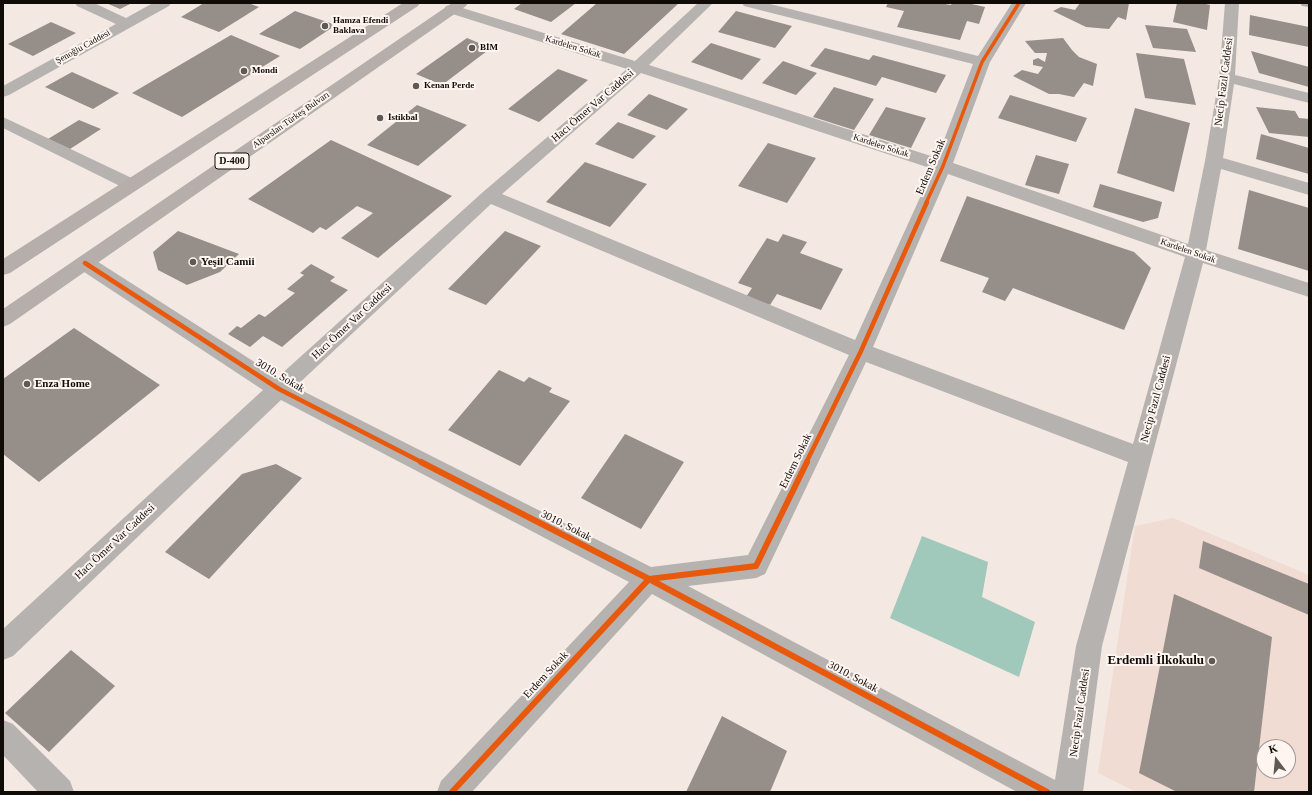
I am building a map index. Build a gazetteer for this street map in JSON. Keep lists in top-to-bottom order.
{
  "streets": {
    "highway": ["Alparslan Türkeş Bulvarı", "D-400"],
    "street": [
      "Şenoğlu Caddesi",
      "Kardelen Sokak",
      "Necip Fazıl Caddesi",
      "Hacı Ömer Var Caddesi",
      "Erdem Sokak",
      "3010. Sokak"
    ]
  },
  "crossings": [
    ["Kardelen Sokak", "Necip Fazıl Caddesi"],
    ["Kardelen Sokak", "Hacı Ömer Var Caddesi"],
    ["Kardelen Sokak", "Alparslan Türkeş Bulvarı"],
    ["Kardelen Sokak", "Erdem Sokak"],
    ["Hacı Ömer Var Caddesi", "3010. Sokak"],
    ["Alparslan Türkeş Bulvarı", "3010. Sokak"],
    ["Erdem Sokak", "3010. Sokak"]
  ],
  "places": [
    "Hamza Efendi Baklava",
    "BİM",
    "Mondi",
    "Kenan Perde",
    "İstikbal",
    "Yeşil Camii",
    "Enza Home",
    "Erdemli İlkokulu"
  ],
  "north": "top"
}
